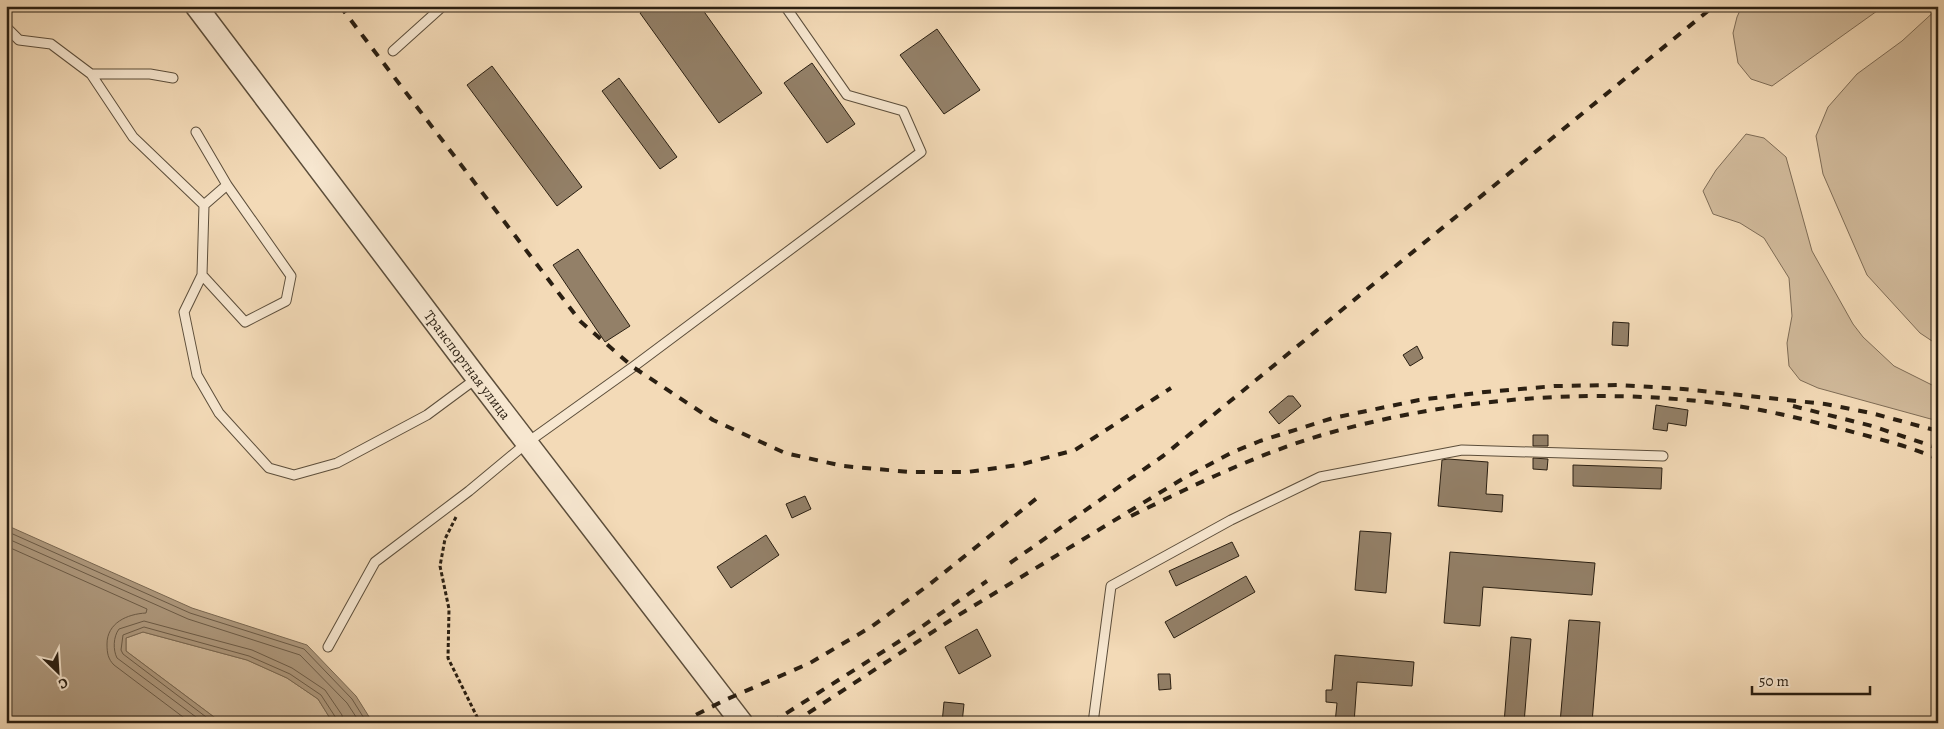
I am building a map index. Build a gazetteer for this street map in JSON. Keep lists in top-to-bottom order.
{
  "streets": {
    "street": ["Транспортная улица"]
  },
  "scale_bar": "50 m",
  "north": "bottom right"
}
